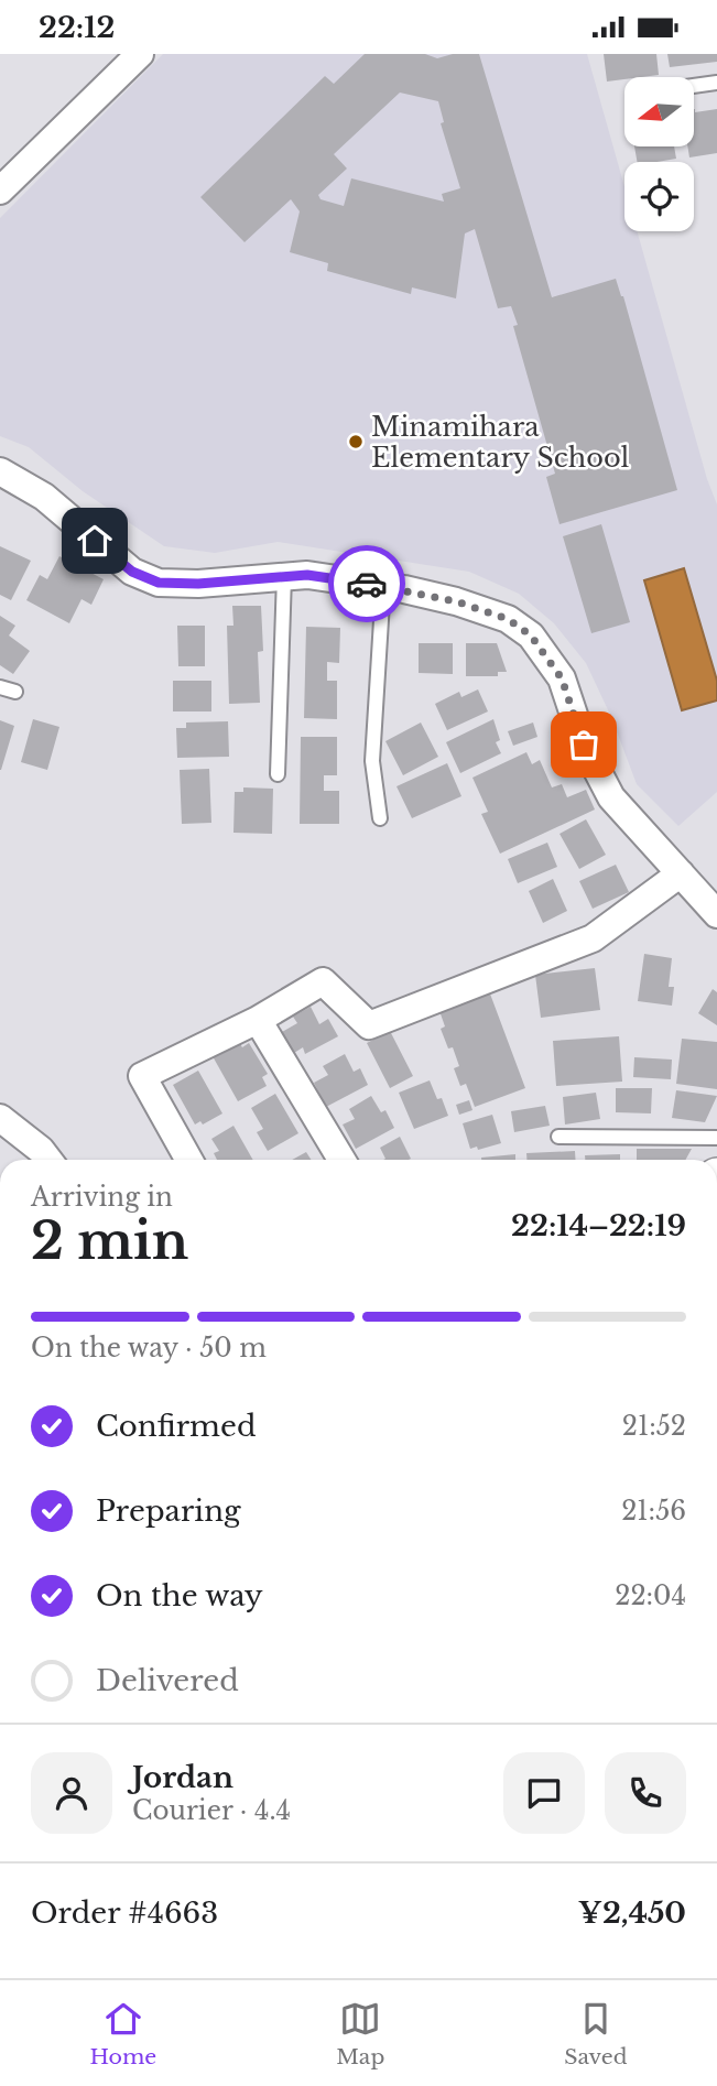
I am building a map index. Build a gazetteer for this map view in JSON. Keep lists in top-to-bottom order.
{
  "places": ["Minamihara Elementary School"],
  "north": "left",
  "page": {
    "status": "22:12",
    "heading": ["2 min", "Arriving in", "22:14–22:19"],
    "panel": [
      "Jordan",
      "Courier · 4.4",
      "Order #4663",
      "¥2,450"
    ],
    "bar": "On the way · 50 m",
    "list": [
      ["Confirmed", "21:52"],
      ["Preparing", "21:56"],
      ["On the way", "22:04"],
      "Delivered"
    ],
    "tabs": ["Home", "Map", "Saved"]
  }
}
